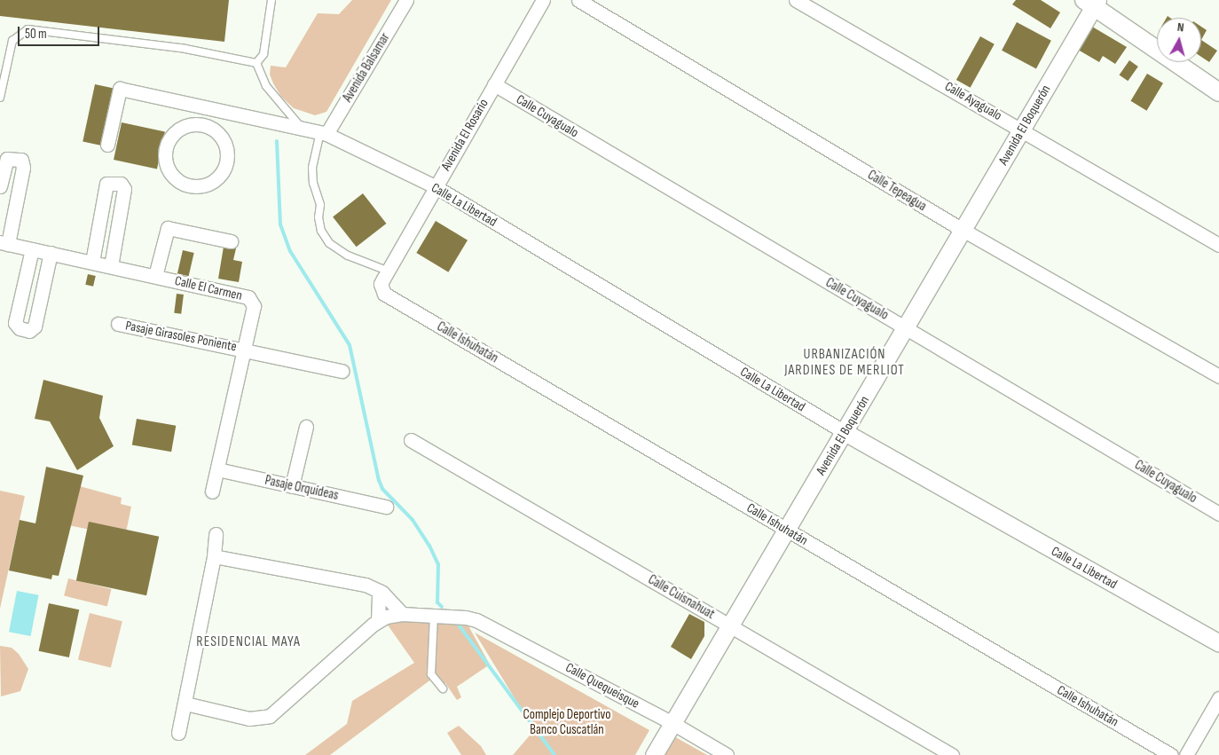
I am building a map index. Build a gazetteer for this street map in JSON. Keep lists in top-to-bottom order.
{
  "streets": {
    "street": [
      "Avenida Balsamar",
      "Calle Ayagualo",
      "Calle Cuyagualo",
      "Avenida El Boquerón",
      "Avenida El Rosario",
      "Calle Tepeagua",
      "Calle La Libertad",
      "Calle El Carmen",
      "Pasaje Girasoles Poniente",
      "Calle Ishuhatán",
      "Pasaje Orquídeas",
      "Calle Cuisnahuat",
      "Calle Quequeisque"
    ]
  },
  "crossings": [
    ["Avenida Balsamar", "Calle La Libertad"],
    ["Calle Ayagualo", "Avenida El Boquerón"],
    ["Calle Cuyagualo", "Avenida El Boquerón"],
    ["Calle Cuyagualo", "Avenida El Rosario"],
    ["Avenida El Boquerón", "Calle Tepeagua"],
    ["Avenida El Boquerón", "Calle La Libertad"],
    ["Avenida El Boquerón", "Calle Ishuhatán"],
    ["Avenida El Boquerón", "Calle Cuisnahuat"],
    ["Avenida El Boquerón", "Calle Quequeisque"],
    ["Avenida El Rosario", "Calle La Libertad"],
    ["Avenida El Rosario", "Calle Ishuhatán"],
    ["Calle El Carmen", "Pasaje Girasoles Poniente"],
    ["Calle El Carmen", "Pasaje Orquídeas"]
  ],
  "districts": ["URBANIZACIÓN JARDINES DE MERLIOT", "RESIDENCIAL MAYA"],
  "parks": ["Complejo Deportivo Banco Cuscatlán"],
  "scale_bar": "50 m",
  "north": "top"
}
